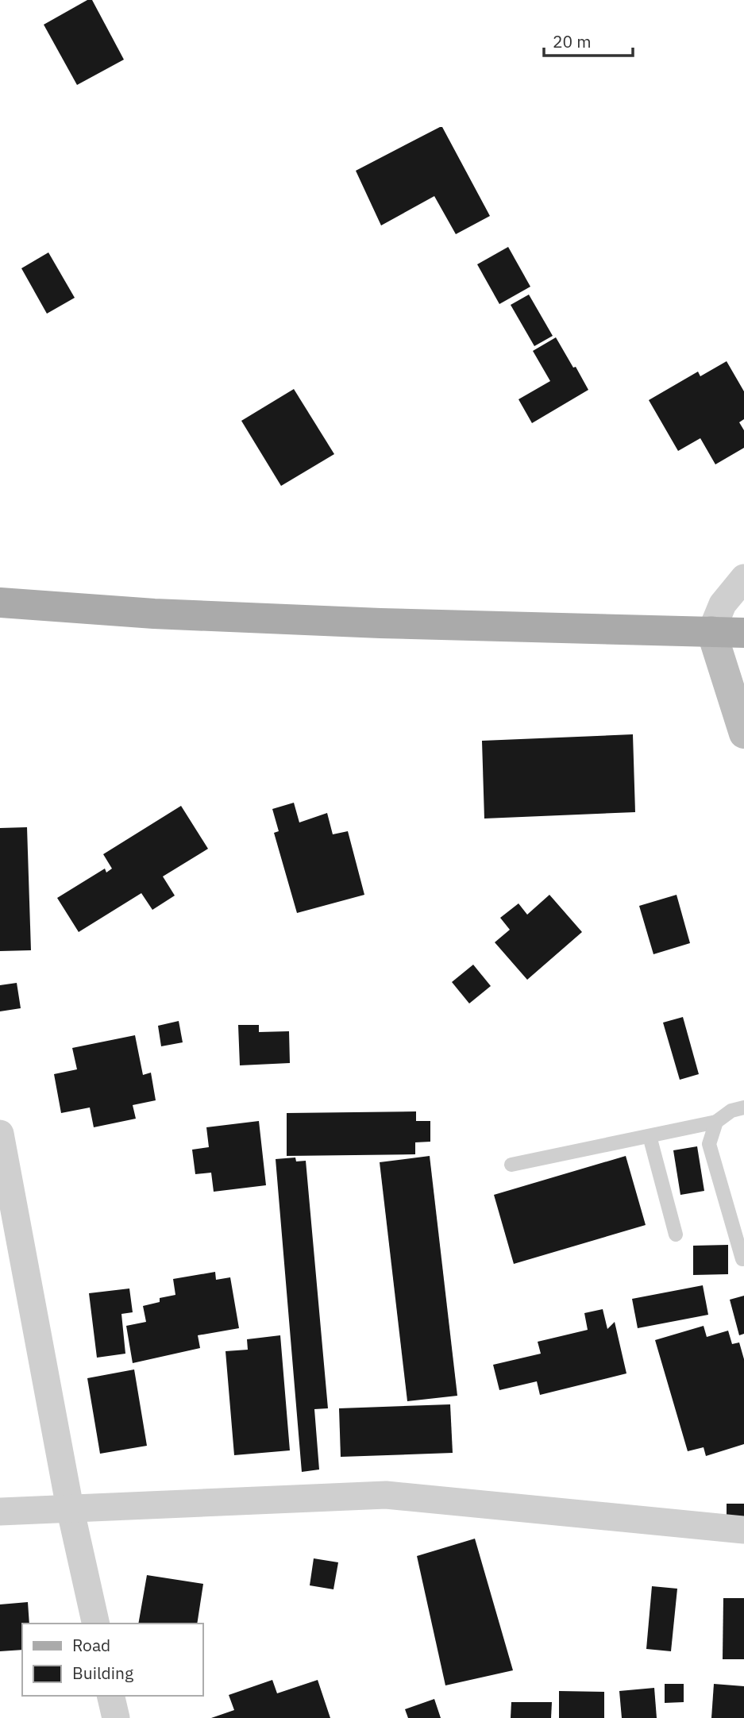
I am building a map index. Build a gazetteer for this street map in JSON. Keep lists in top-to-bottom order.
{
  "legend": ["Road", "Building"],
  "scale_bar": "20 m"
}
